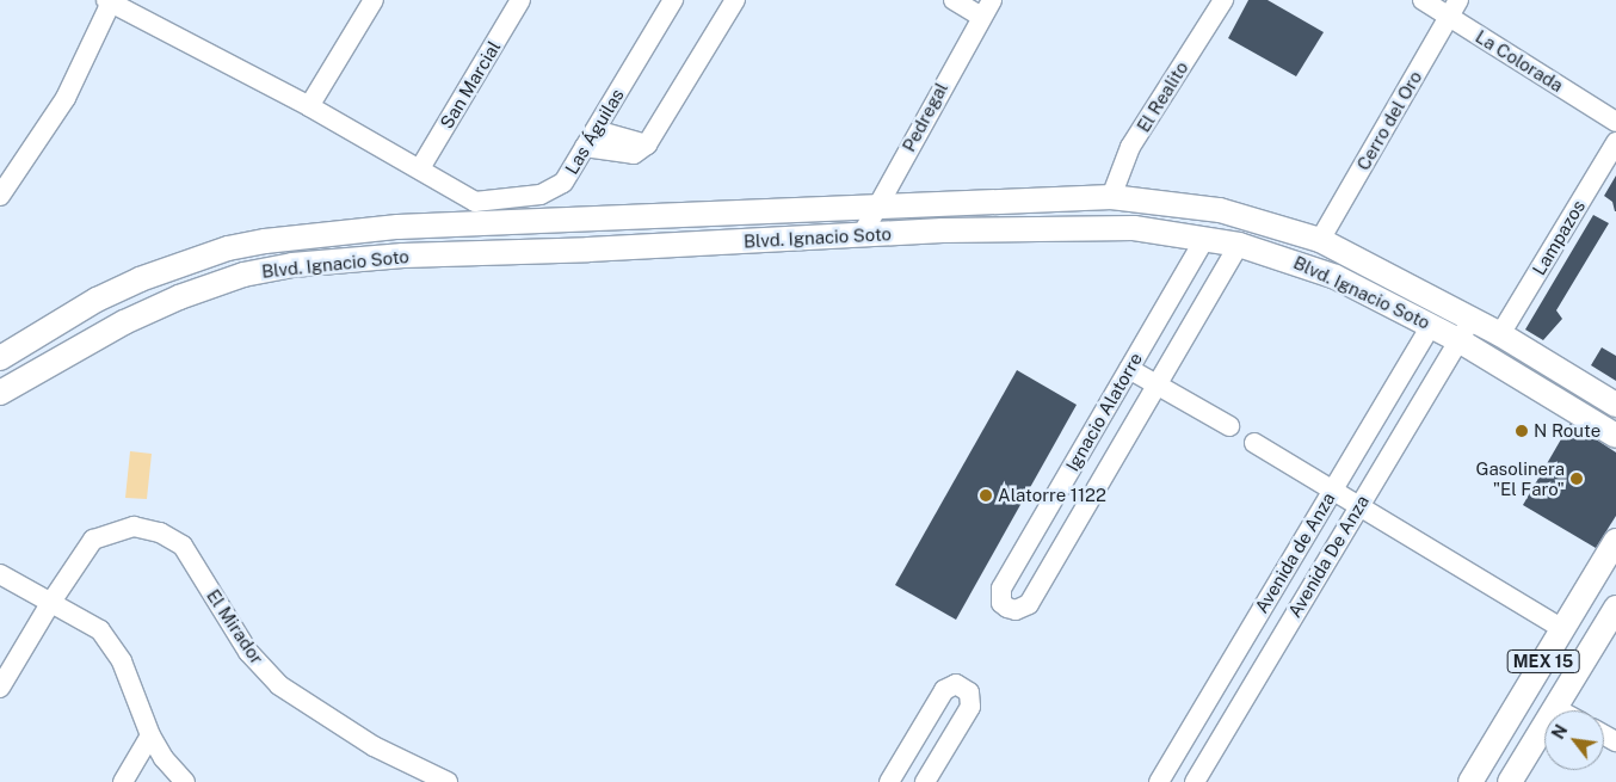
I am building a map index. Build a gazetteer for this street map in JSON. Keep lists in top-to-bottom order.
{
  "streets": {
    "main road": ["Blvd. Ignacio Soto", "MEX 15"],
    "street": [
      "La Colorada",
      "San Marcial",
      "El Realito",
      "Pedregal",
      "Cerro del Oro",
      "Las Águilas",
      "Lampazos",
      "Ignacio Alatorre",
      "Avenida de Anza",
      "Avenida De Anza",
      "El Mirador"
    ]
  },
  "crossings": [
    ["La Colorada", "Cerro del Oro"],
    ["El Realito", "Blvd. Ignacio Soto"],
    ["Pedregal", "Blvd. Ignacio Soto"],
    ["Cerro del Oro", "Blvd. Ignacio Soto"],
    ["Las Águilas", "Blvd. Ignacio Soto"],
    ["Blvd. Ignacio Soto", "Lampazos"],
    ["Blvd. Ignacio Soto", "Ignacio Alatorre"],
    ["Blvd. Ignacio Soto", "Avenida de Anza"],
    ["Blvd. Ignacio Soto", "Avenida De Anza"]
  ],
  "places": ["N Route", "Gasolinera \"El Faro\"", "Alatorre 1122"],
  "north": "top left"
}
